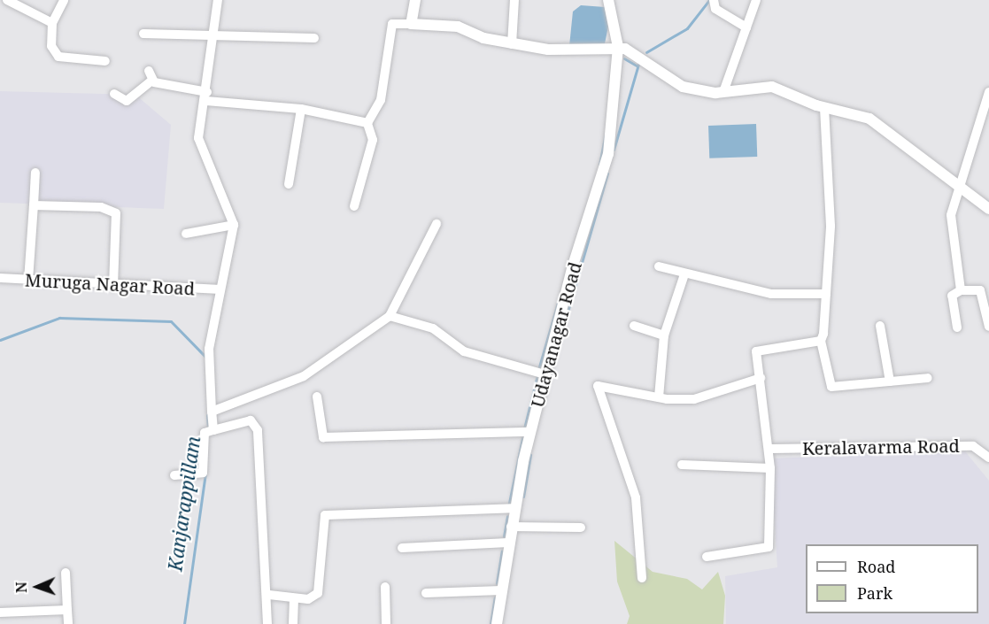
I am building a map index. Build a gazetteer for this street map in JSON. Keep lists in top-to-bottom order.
{
  "streets": {
    "street": ["Muruga Nagar Road", "Udayanagar Road", "Keralavarma Road"]
  },
  "water": ["Kanjarappillam"],
  "legend": ["Road", "Park"],
  "north": "left"
}
